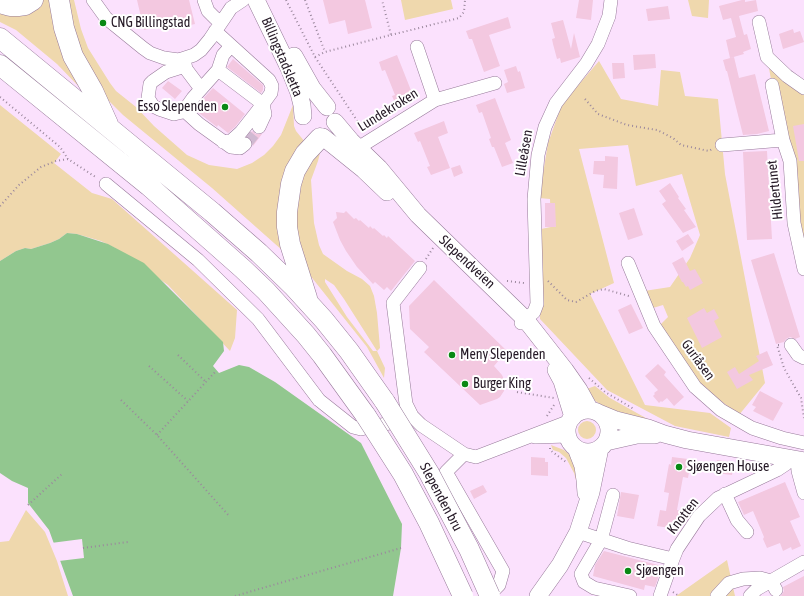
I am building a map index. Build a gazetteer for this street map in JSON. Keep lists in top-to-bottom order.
{
  "streets": {
    "highway": ["Slependen bru"],
    "main road": ["Billingstadsletta", "Slependveien"],
    "street": [
      "Lundekroken",
      "Lilleåsen",
      "Hildertunet",
      "Guriåsen",
      "Knotten"
    ]
  },
  "crossings": [
    ["Billingstadsletta", "Slependveien"],
    ["Lundekroken", "Slependveien"],
    ["Lilleåsen", "Slependveien"]
  ],
  "places": [
    "CNG Billingstad",
    "Esso Slependen",
    "Meny Slependen",
    "Burger King",
    "Sjøengen House",
    "Sjøengen"
  ]
}
